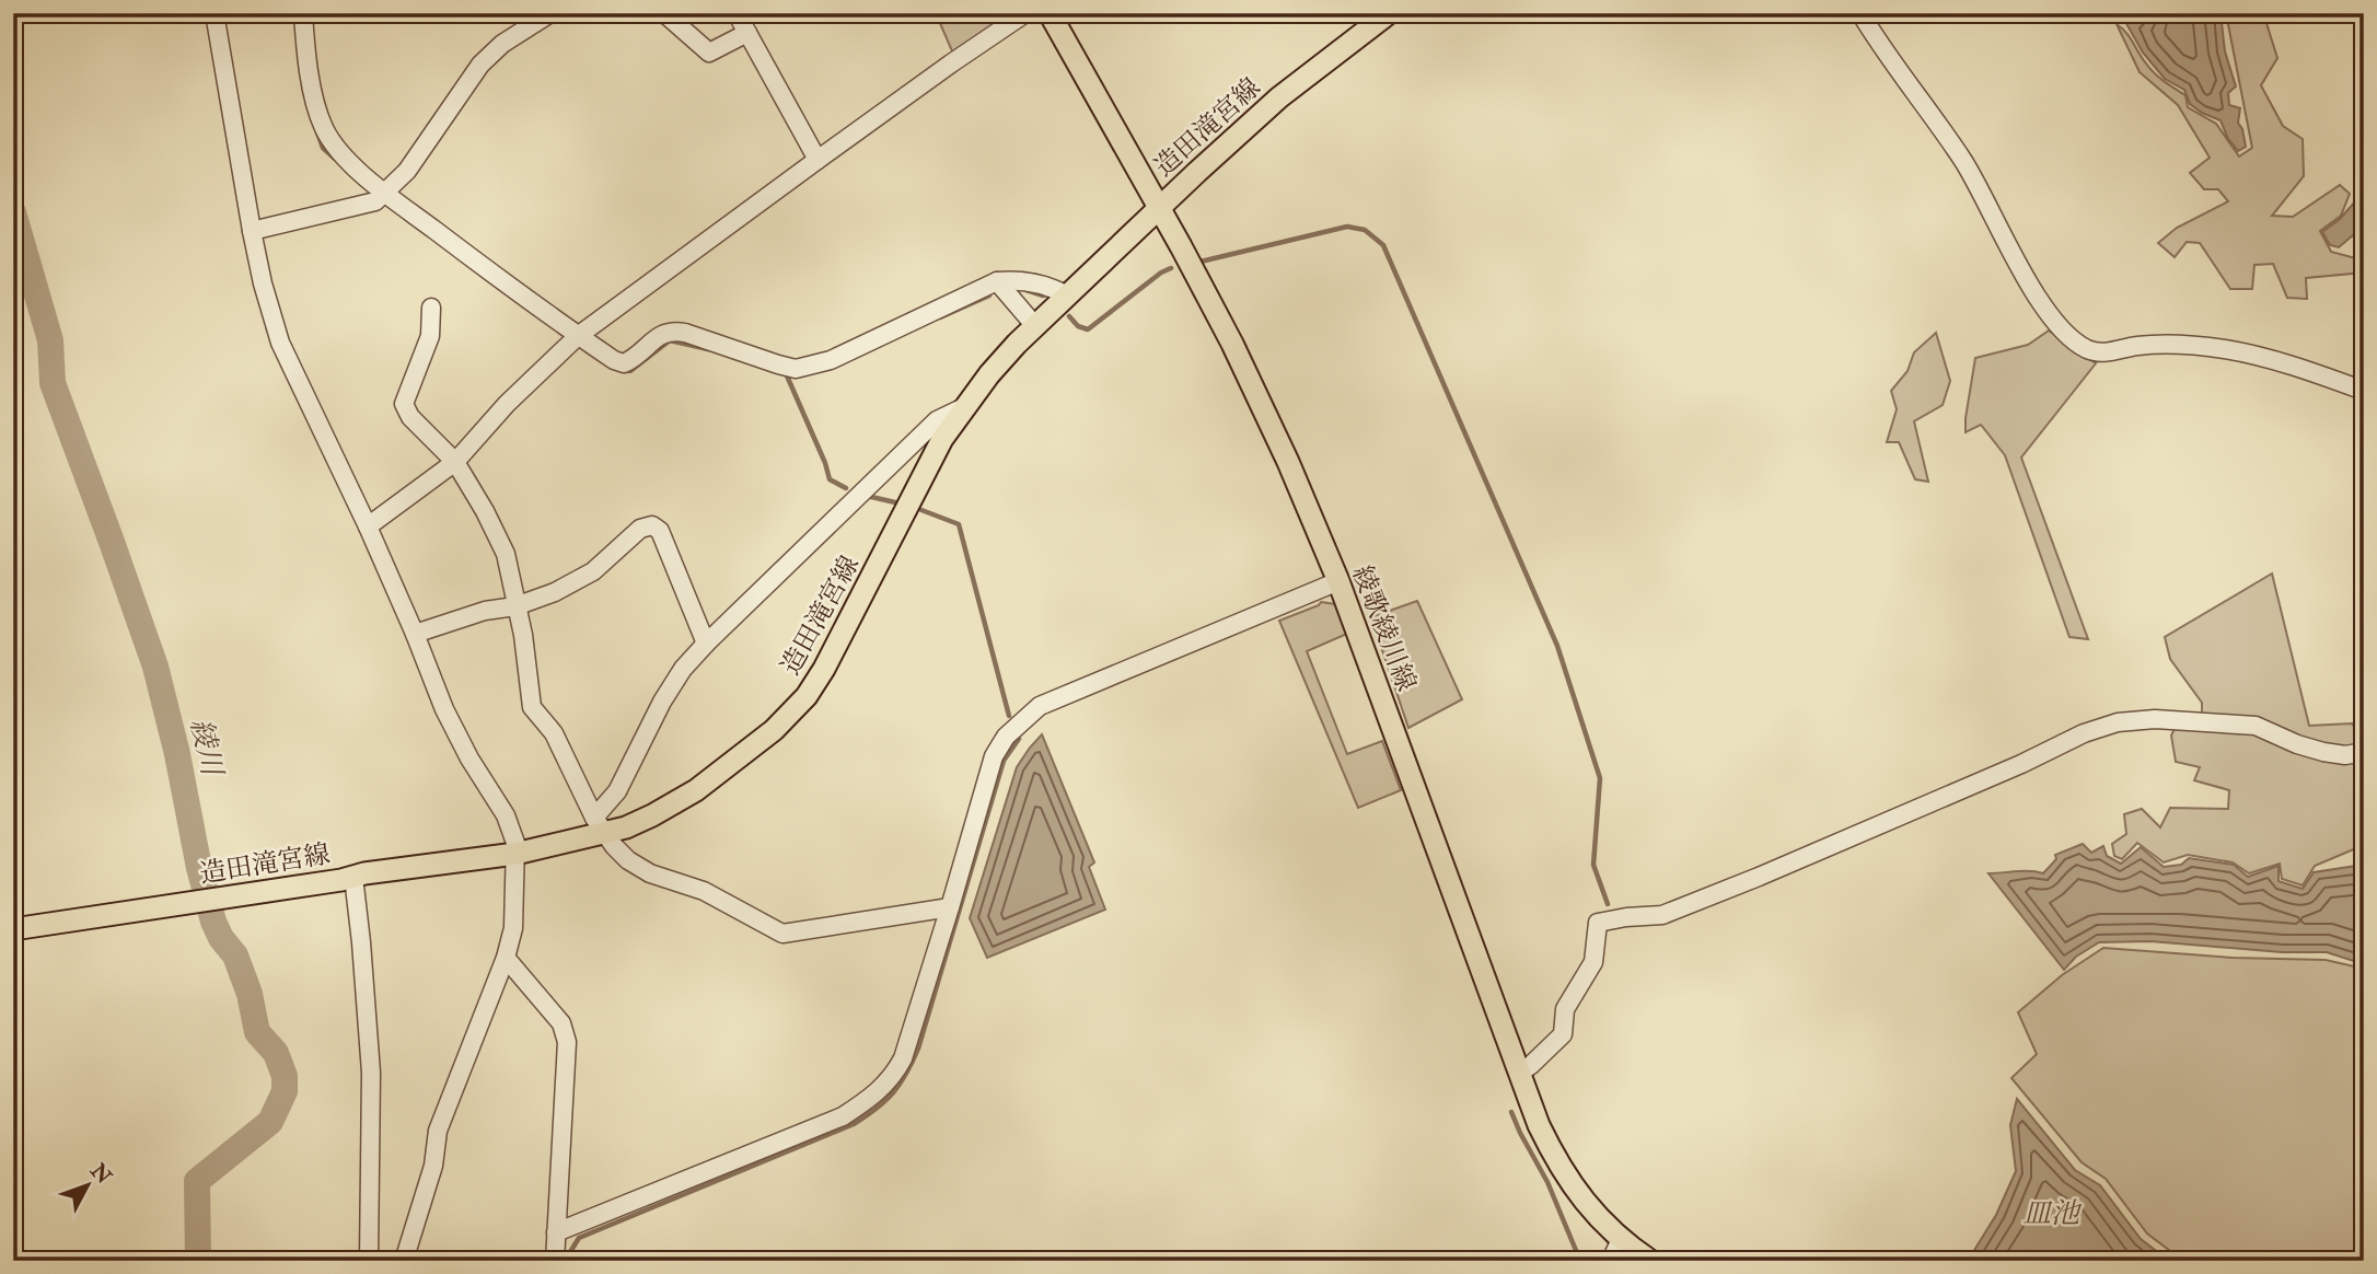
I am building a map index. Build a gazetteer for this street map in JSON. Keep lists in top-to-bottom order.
{
  "streets": {
    "main road": ["造田滝宮線", "綾歌綾川線"]
  },
  "crossings": [
    ["造田滝宮線", "綾歌綾川線"]
  ],
  "water": ["綾川", "皿池"],
  "north": "top right"
}
